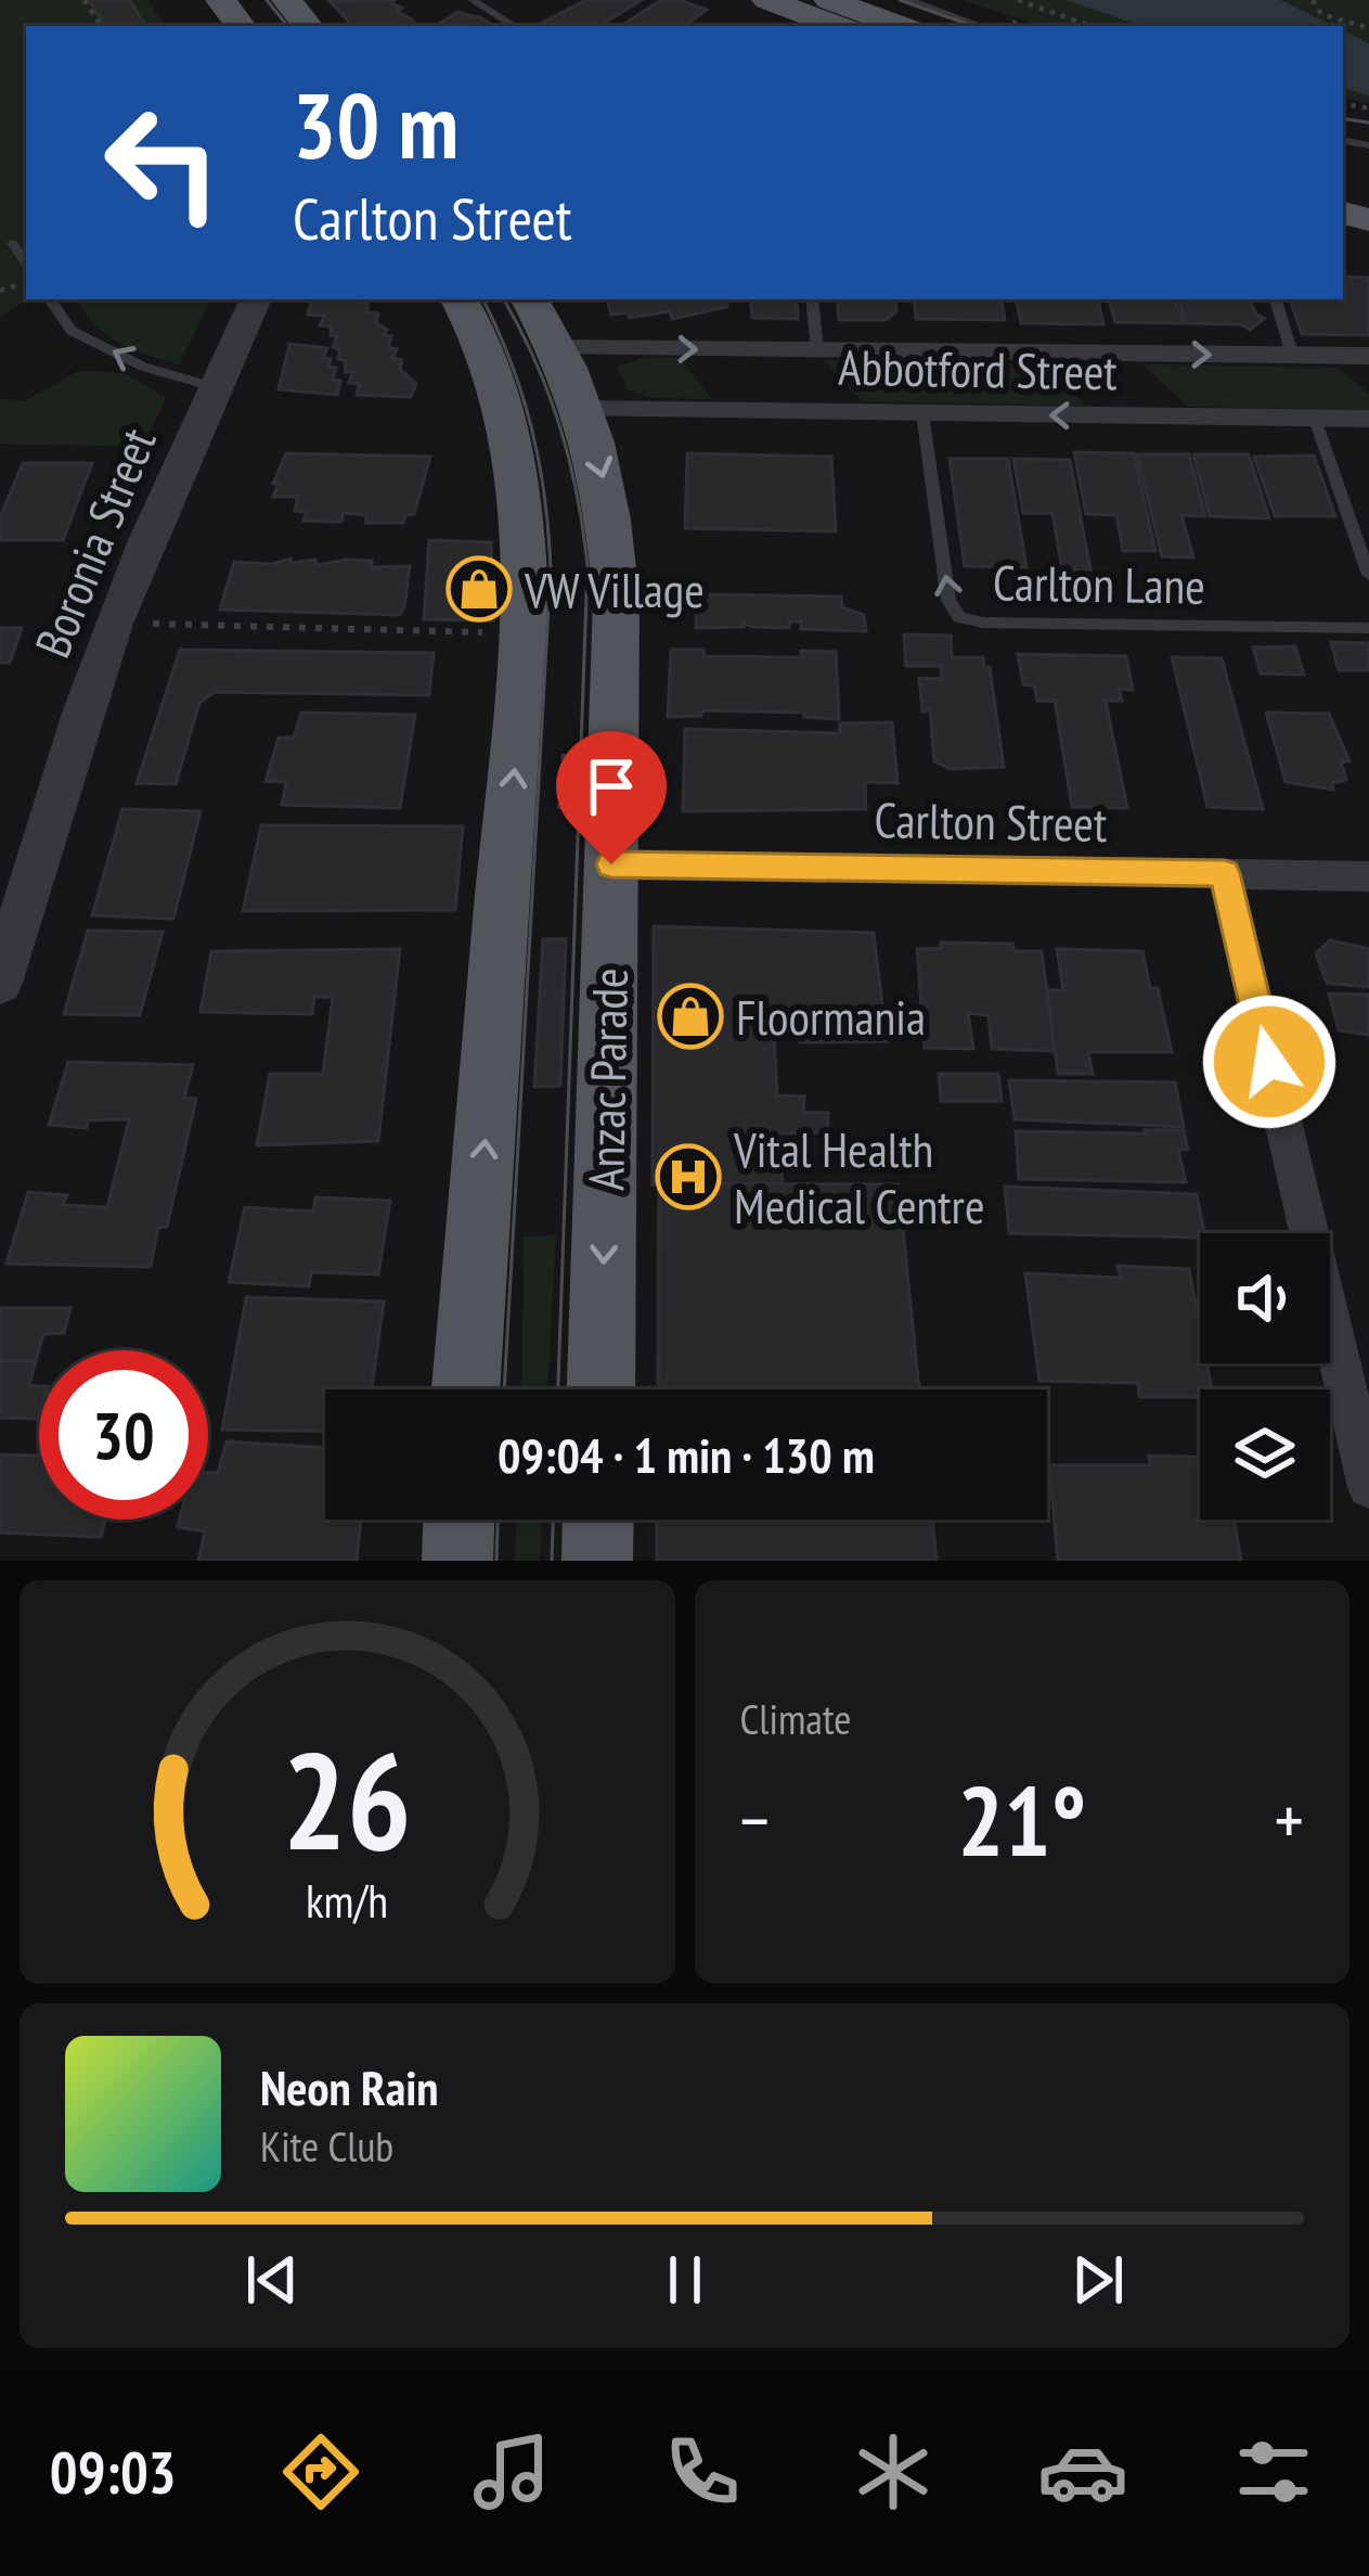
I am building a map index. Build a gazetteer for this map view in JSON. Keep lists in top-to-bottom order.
{
  "streets": {
    "main road": ["Anzac Parade"],
    "street": ["Abbotford Street", "Boronia Street", "Carlton Street"],
    "lane": ["Carlton Lane"]
  },
  "crossings": [
    ["Abbotford Street", "Carlton Lane"],
    ["Abbotford Street", "Anzac Parade"],
    ["Carlton Street", "Anzac Parade"]
  ],
  "one_way": ["Carlton Lane"],
  "places": {
    "shop": ["VW Village", "Floormania"],
    "hospital": ["Vital Health Medical Centre"]
  },
  "page": {
    "turn": ["30 m", "Carlton Street"],
    "limit": "30",
    "trip": "09:04 · 1 min · 130 m",
    "tile": "Climate",
    "heat": ["−", "21°", "+"],
    "song": ["Neon Rain", "Kite Club"],
    "tabs": "09:03",
    "gauge": ["26", "km/h"]
  }
}
